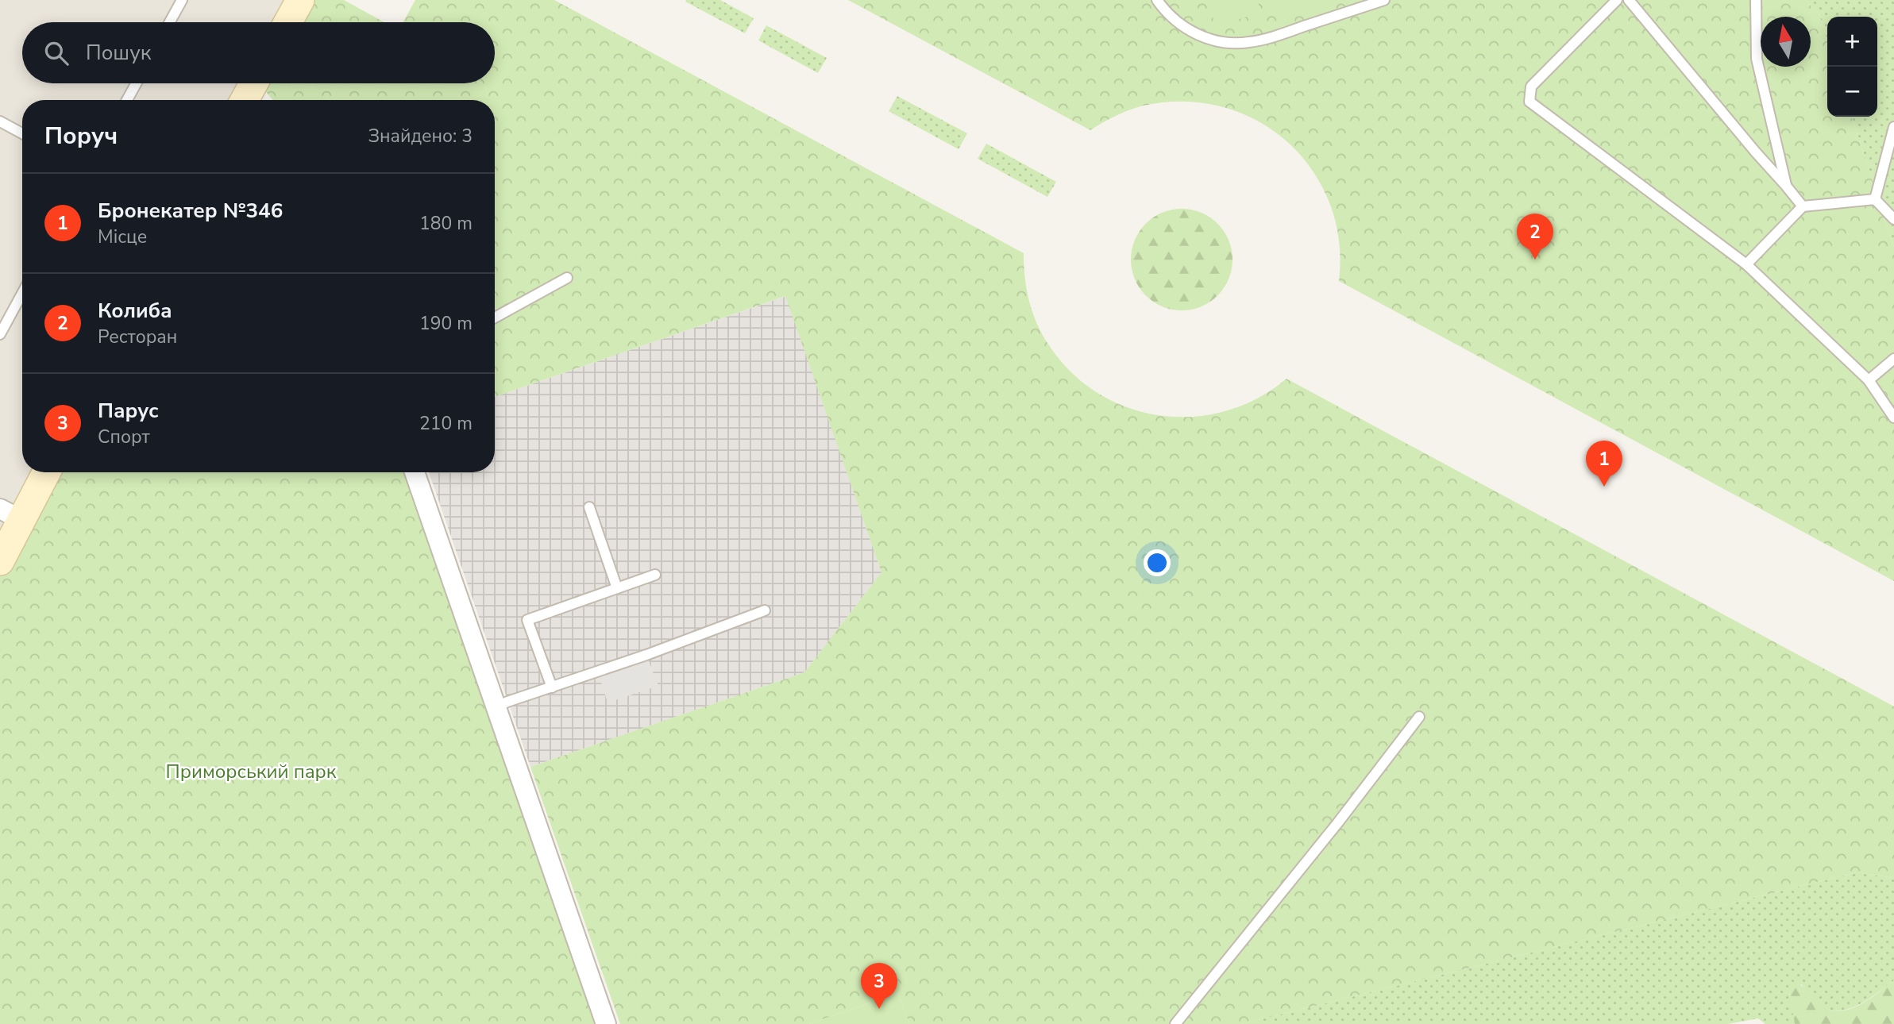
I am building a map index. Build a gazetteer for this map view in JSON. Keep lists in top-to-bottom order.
{
  "parks": ["Приморський парк"],
  "north": "top",
  "page": {
    "map_buttons": ["+", "−"],
    "search": "Пошук",
    "heading": ["Поруч", "Знайдено: 3"],
    "list": [
      {
        "mark": "1",
        "name": "Бронекатер №346",
        "note": "Місце",
        "value": "180 m"
      },
      {
        "mark": "2",
        "name": "Колиба",
        "note": "Ресторан",
        "value": "190 m"
      },
      {
        "mark": "3",
        "name": "Парус",
        "note": "Спорт",
        "value": "210 m"
      }
    ],
    "pins": ["2", "1", "3"]
  }
}
